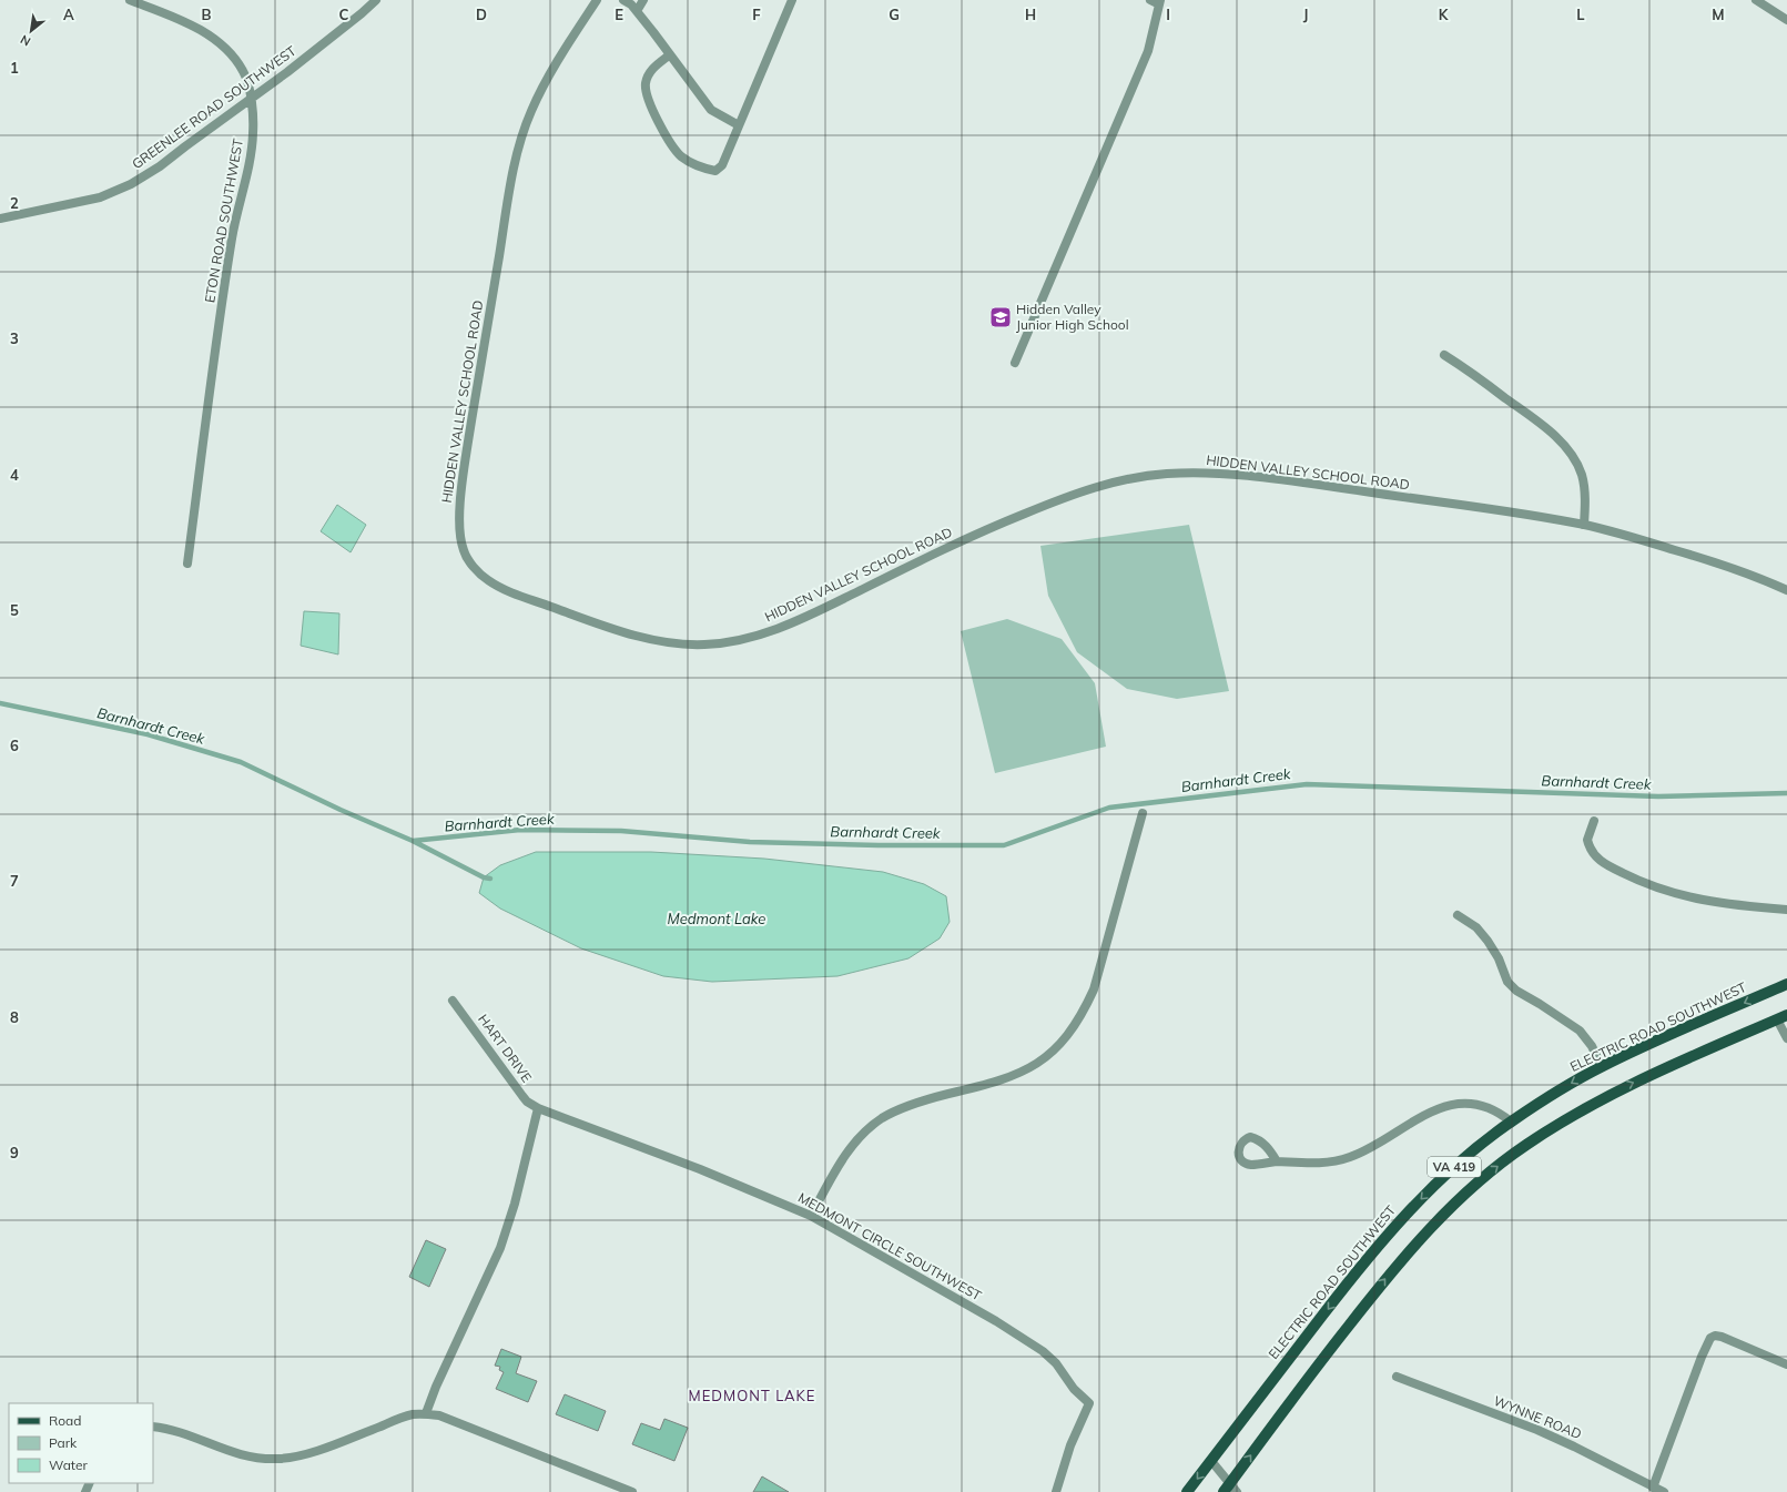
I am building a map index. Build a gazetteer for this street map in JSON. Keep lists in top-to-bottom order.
{
  "streets": {
    "main road": ["ELECTRIC ROAD SOUTHWEST", "VA 419"],
    "street": [
      "GREENLEE ROAD SOUTHWEST",
      "ETON ROAD SOUTHWEST",
      "HIDDEN VALLEY SCHOOL ROAD",
      "HART DRIVE",
      "MEDMONT CIRCLE SOUTHWEST",
      "WYNNE ROAD"
    ]
  },
  "crossings": [
    ["GREENLEE ROAD SOUTHWEST", "ETON ROAD SOUTHWEST"],
    ["HART DRIVE", "MEDMONT CIRCLE SOUTHWEST"]
  ],
  "districts": ["MEDMONT LAKE"],
  "water": ["Barnhardt Creek", "Medmont Lake"],
  "places": {
    "school or university": ["Hidden Valley Junior High School"]
  },
  "legend": ["Road", "Park", "Water"],
  "north": "bottom left",
  "grid": {
    "columns": [
      "A",
      "B",
      "C",
      "D",
      "E",
      "F",
      "G",
      "H",
      "I",
      "J",
      "K",
      "L",
      "M"
    ],
    "rows": [
      "1",
      "2",
      "3",
      "4",
      "5",
      "6",
      "7",
      "8",
      "9"
    ]
  }
}
